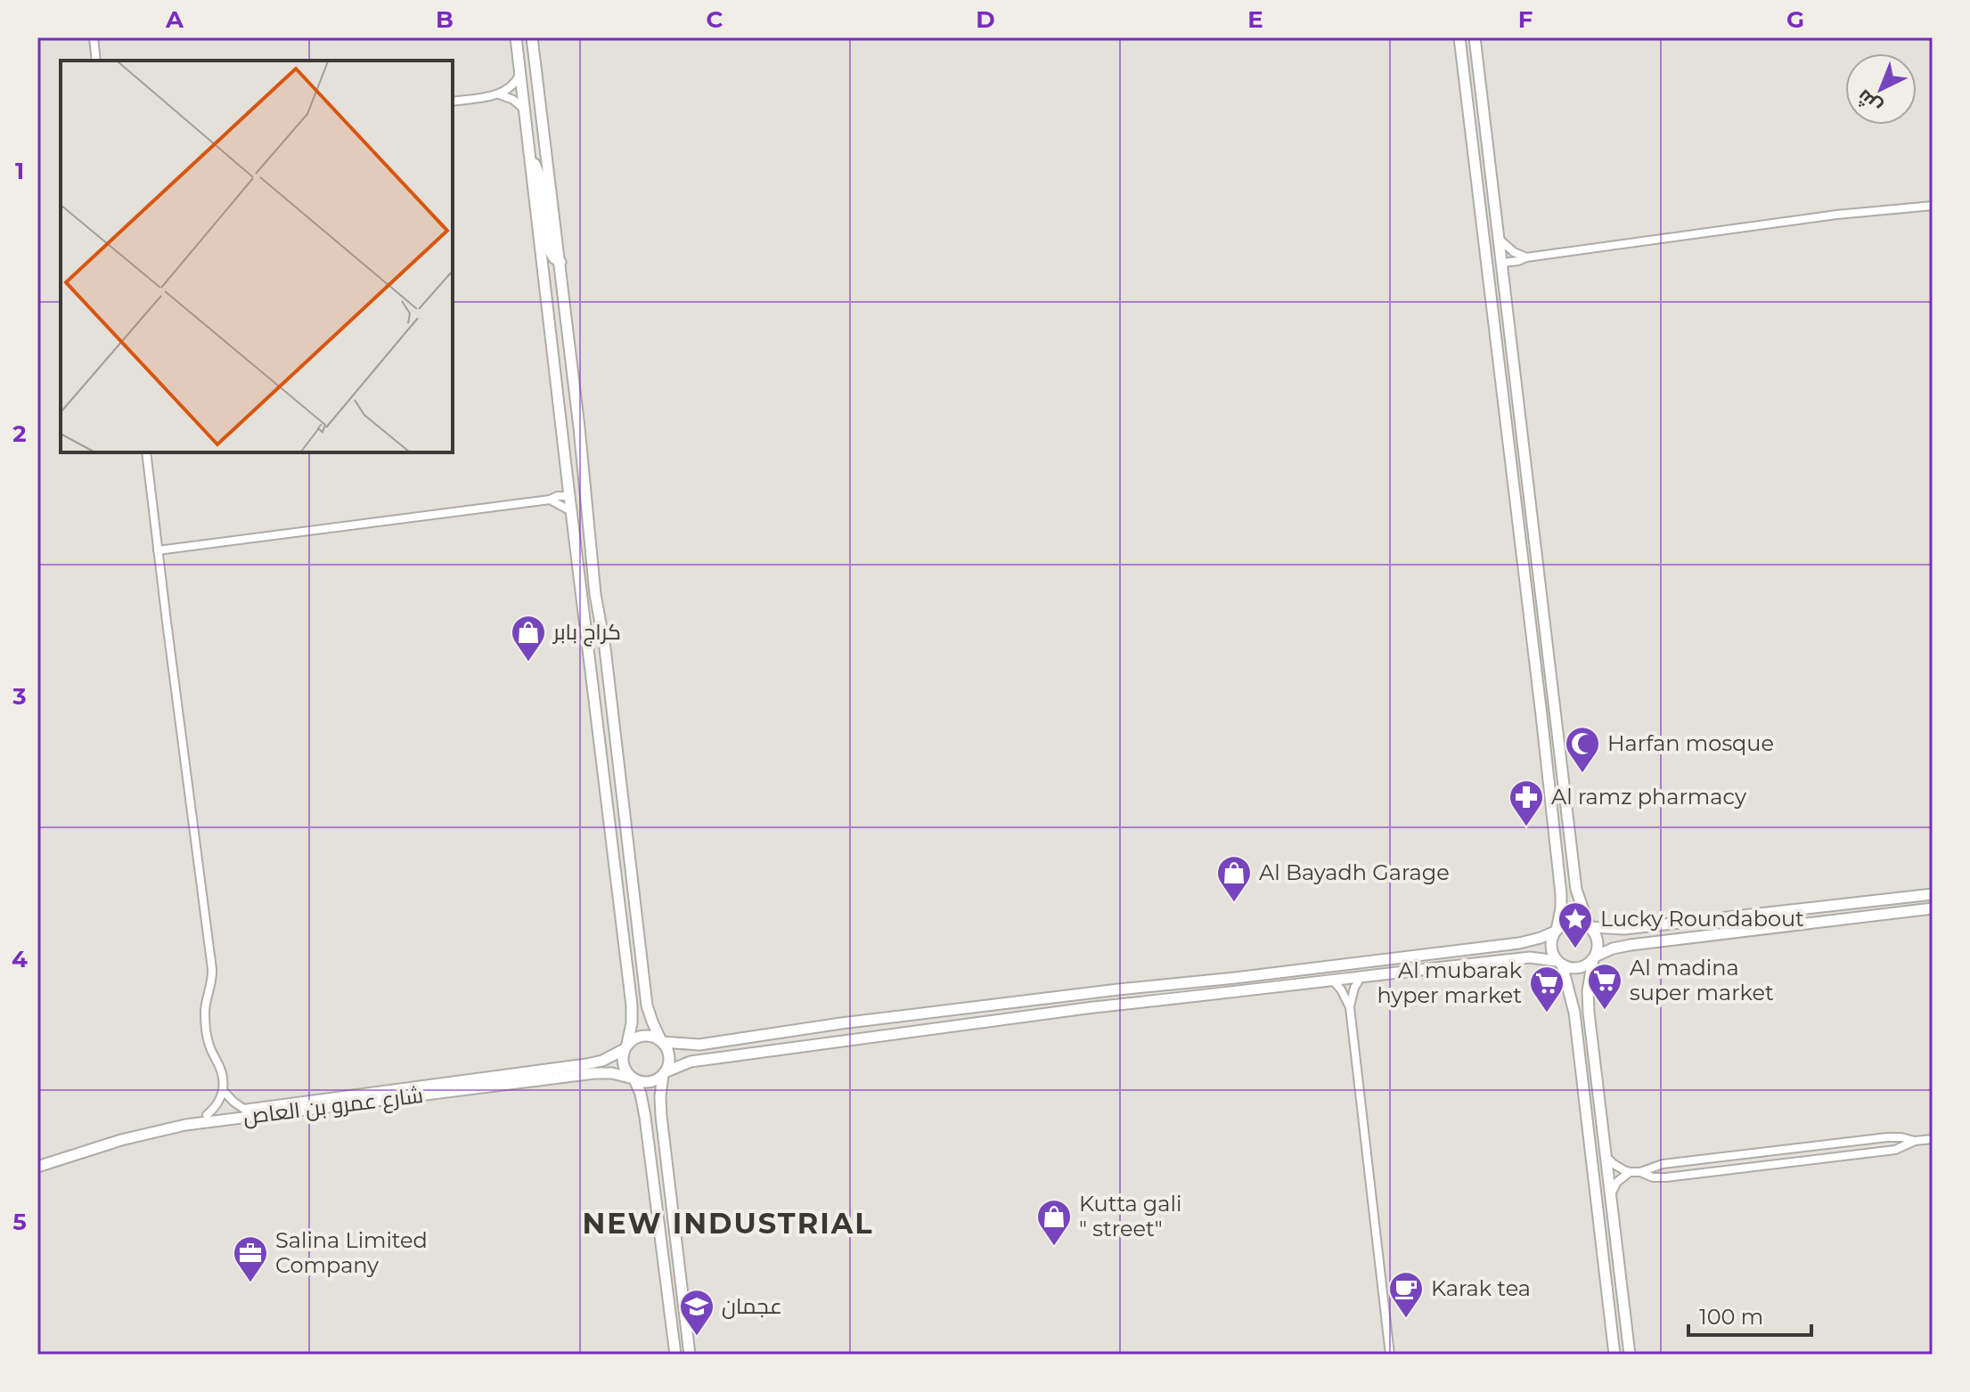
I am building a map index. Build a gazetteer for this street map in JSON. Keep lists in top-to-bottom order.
{
  "streets": {
    "main road": ["شارع عمرو بن العاص"]
  },
  "districts": ["NEW INDUSTRIAL"],
  "places": {
    "shop": ["كراج بابر", "Al Bayadh Garage", "Kutta gali \" street\""],
    "mosque": ["Harfan mosque"],
    "pharmacy": ["Al ramz pharmacy"],
    "place": ["Lucky Roundabout"],
    "supermarket": ["Al madina super market", "Al mubarak hyper market"],
    "office": ["Salina Limited Company"],
    "cafe": ["Karak tea"],
    "school or university": ["عجمان"]
  },
  "scale_bar": "100 m",
  "north": "bottom left",
  "grid": {
    "columns": [
      "A",
      "B",
      "C",
      "D",
      "E",
      "F",
      "G"
    ],
    "rows": [
      "1",
      "2",
      "3",
      "4",
      "5"
    ]
  }
}
